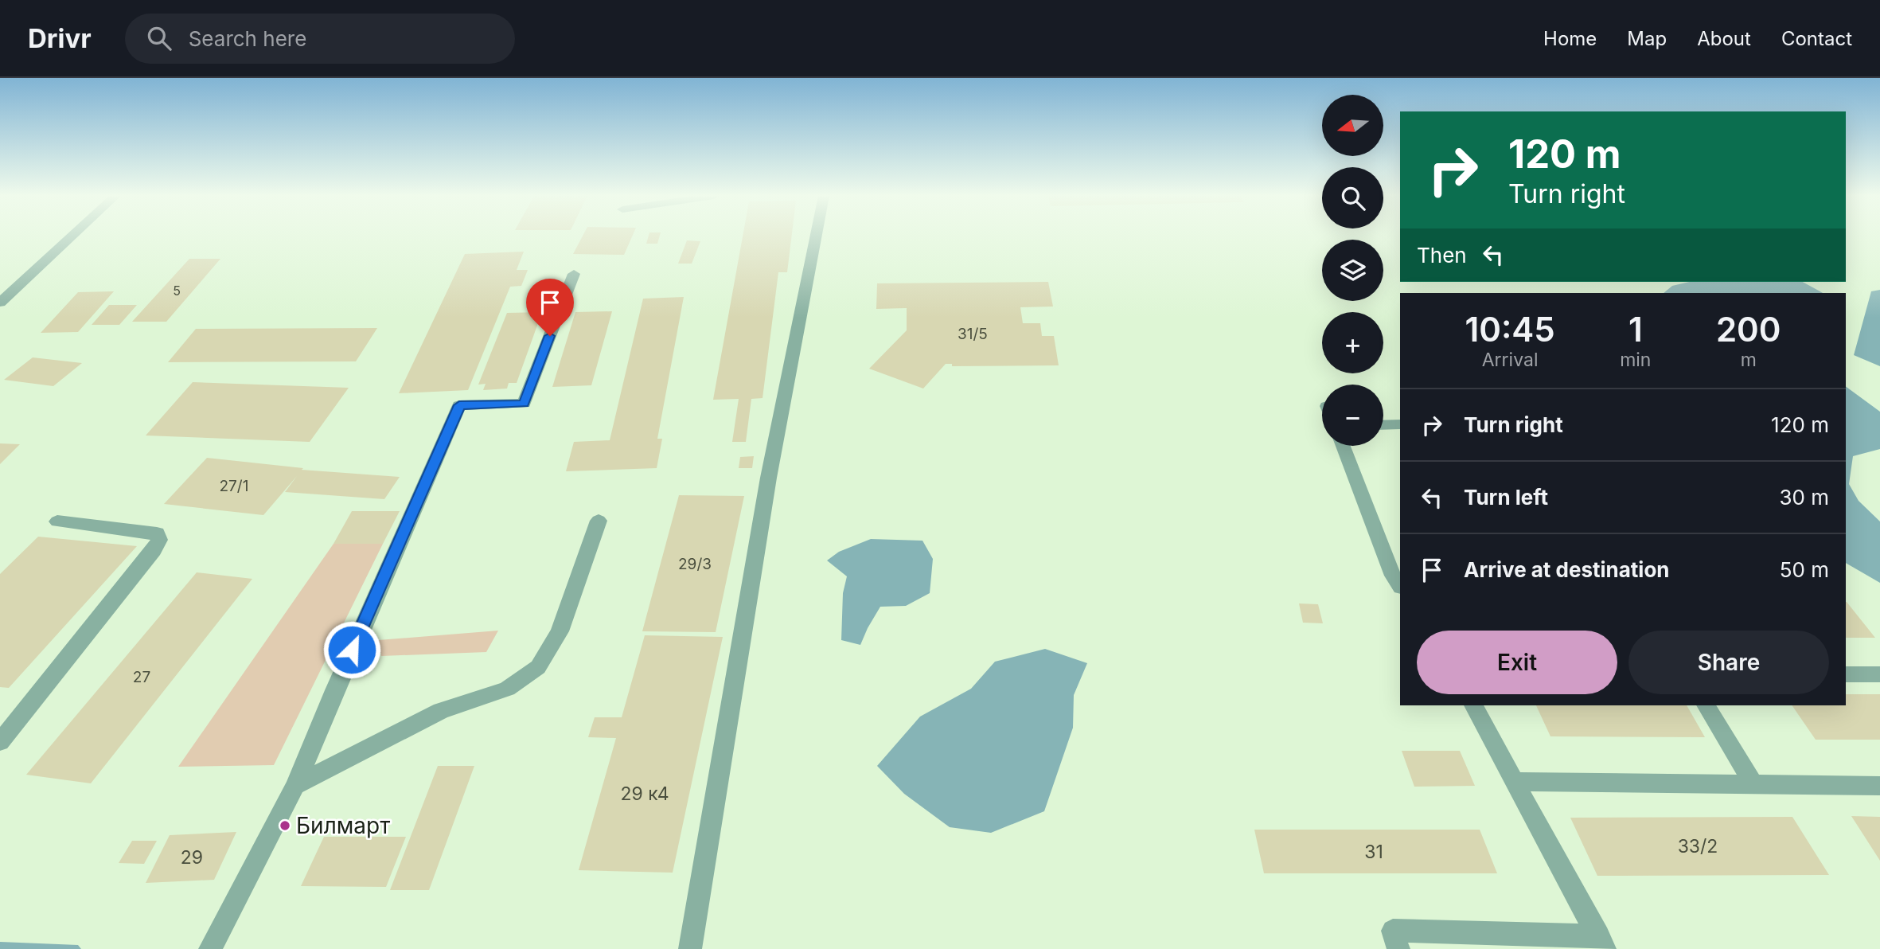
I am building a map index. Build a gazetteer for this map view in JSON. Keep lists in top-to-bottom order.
{
  "places": ["Билмарт"],
  "house_numbers": [
    "5",
    "31/5",
    "27/1",
    "29/3",
    "27",
    "29 к4",
    "33/2",
    "31",
    "29"
  ],
  "north": "left",
  "page": {
    "header": "Drivr",
    "search": "Search here",
    "nav": [
      "Home",
      "Map",
      "About",
      "Contact"
    ],
    "map_buttons": ["+", "−"],
    "turn": ["120 m", "Turn right"],
    "then": "Then",
    "eta": [
      "10:45",
      "Arrival",
      "1",
      "min",
      "200",
      "m"
    ],
    "list": [
      {
        "name": "Turn right",
        "value": "120 m"
      },
      {
        "name": "Turn left",
        "value": "30 m"
      },
      {
        "name": "Arrive at destination",
        "value": "50 m"
      }
    ],
    "buttons": ["Exit", "Share"]
  }
}
